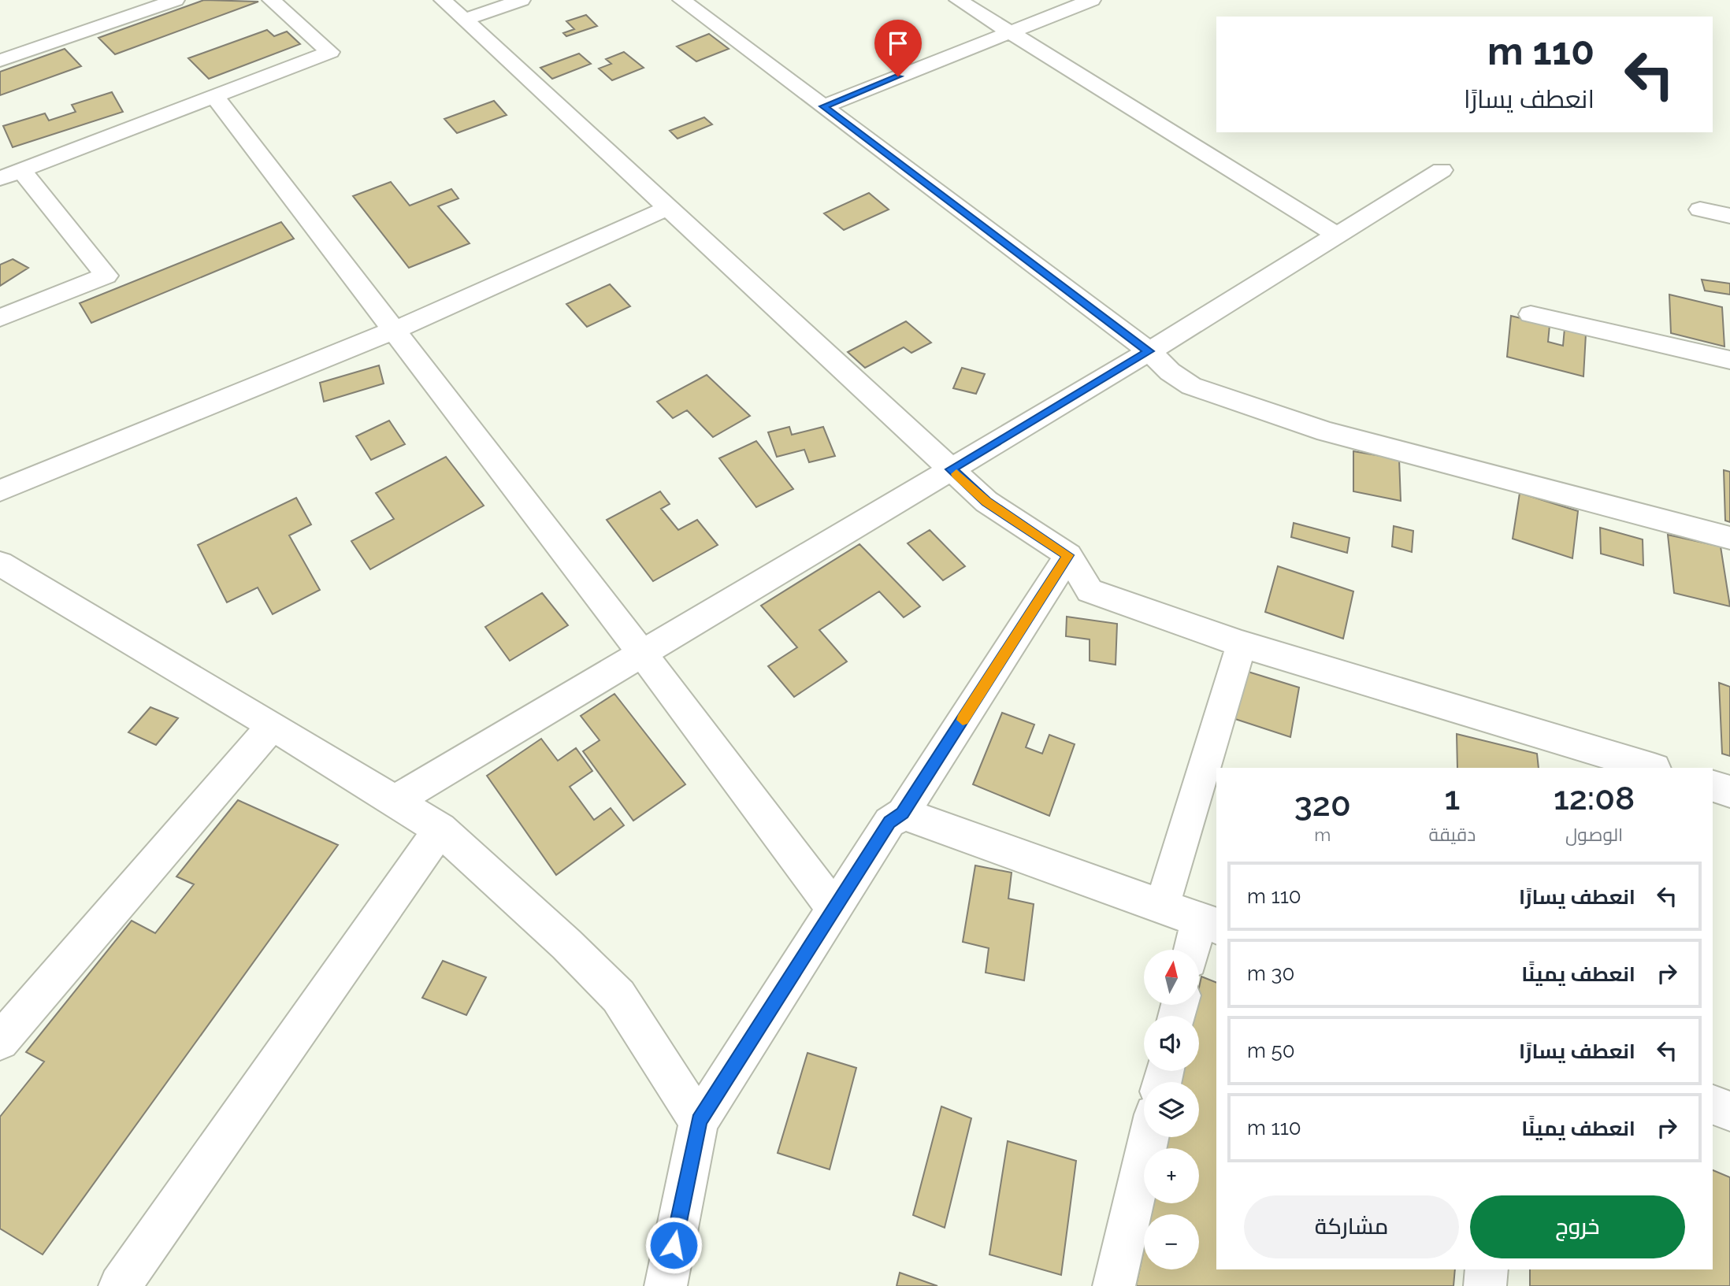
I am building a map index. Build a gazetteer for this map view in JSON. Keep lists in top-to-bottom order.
{
  "north": "top",
  "page": {
    "turn": ["110 m", "انعطف يسارًا"],
    "eta": [
      "12:08",
      "الوصول",
      "1",
      "دقيقة",
      "320",
      "m"
    ],
    "list": [
      {
        "name": "انعطف يسارًا",
        "value": "110 m"
      },
      {
        "name": "انعطف يمينًا",
        "value": "30 m"
      },
      {
        "name": "انعطف يسارًا",
        "value": "50 m"
      },
      {
        "name": "انعطف يمينًا",
        "value": "110 m"
      }
    ],
    "map_buttons": ["+", "−"],
    "buttons": ["خروج", "مشاركة"]
  }
}
